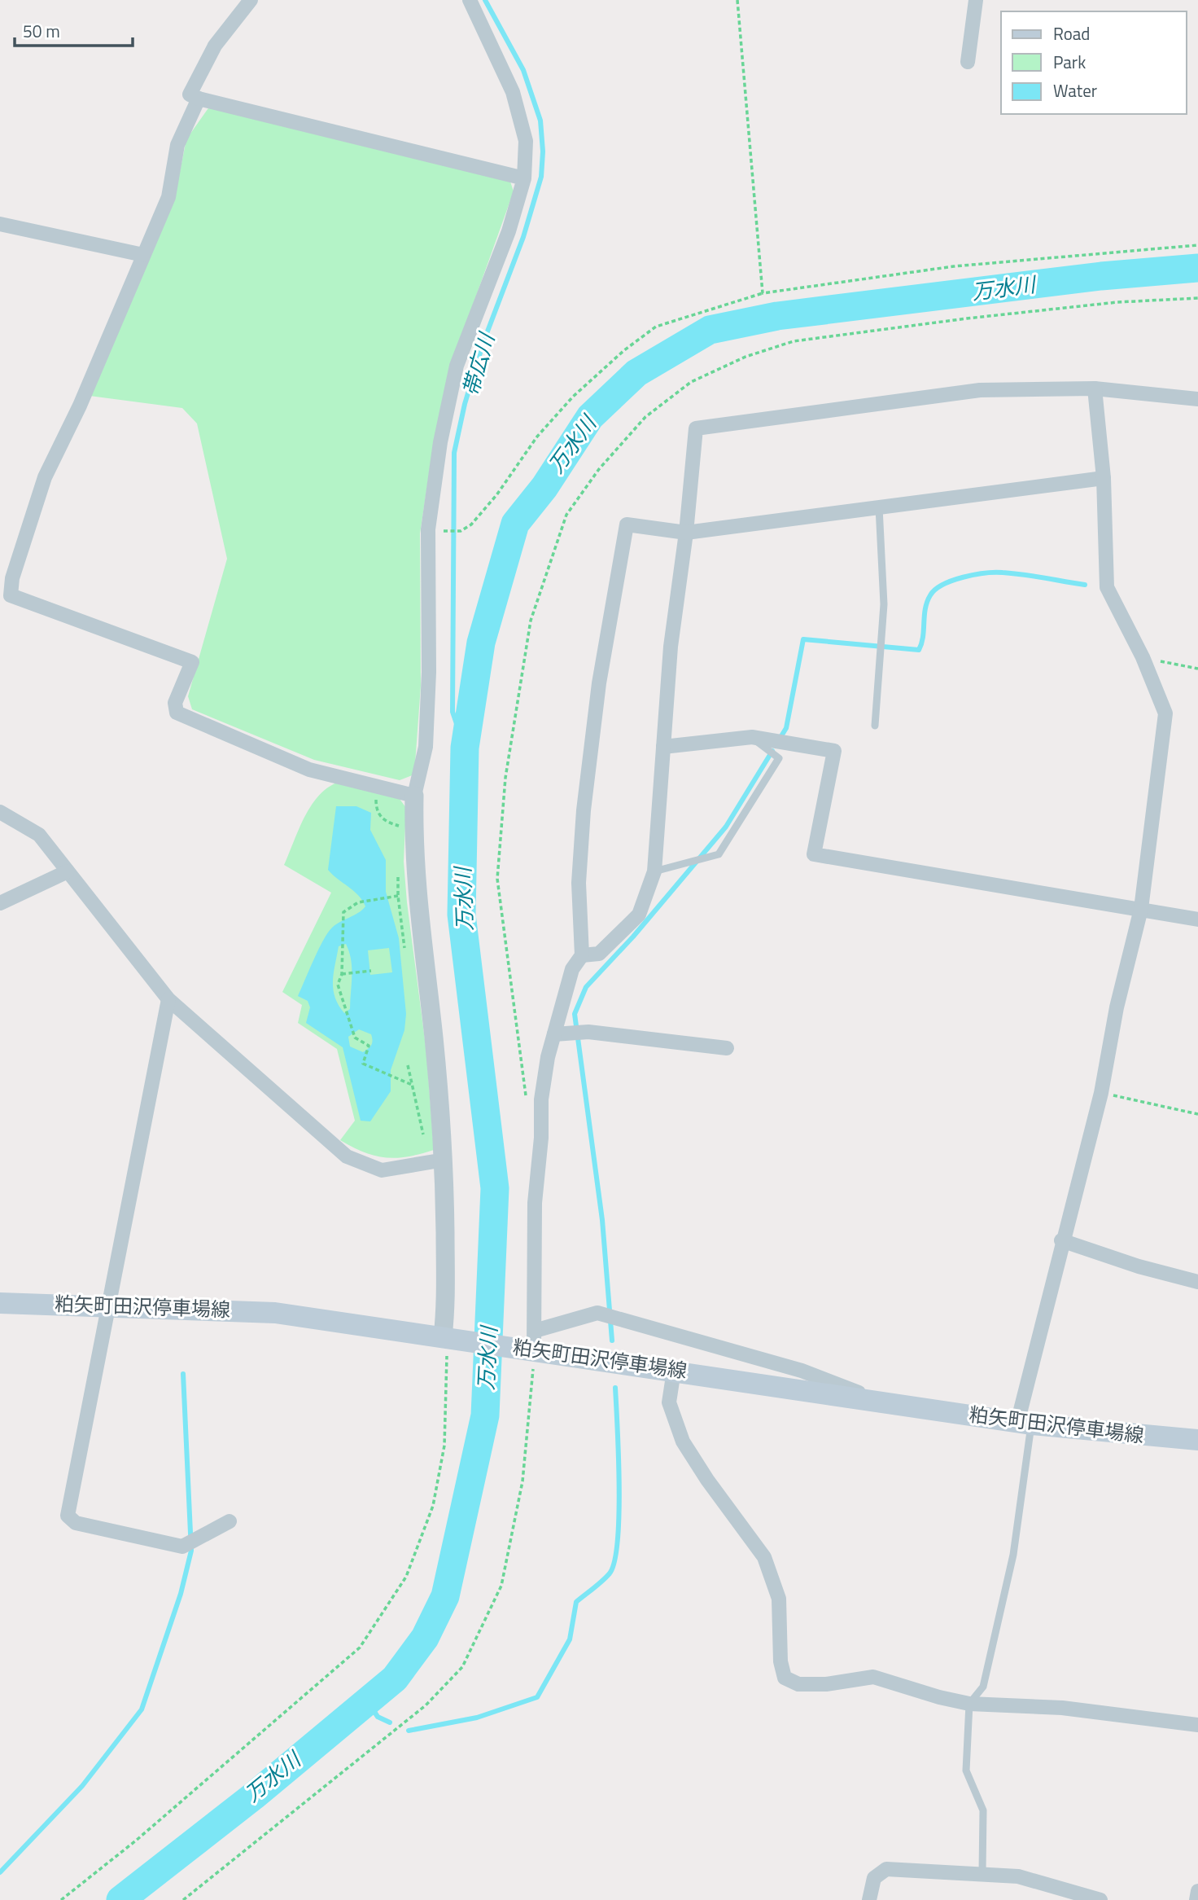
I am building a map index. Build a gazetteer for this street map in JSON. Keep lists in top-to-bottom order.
{
  "streets": {
    "main road": ["粕矢町田沢停車場線"]
  },
  "water": ["万水川", "帯広川"],
  "legend": ["Road", "Park", "Water"],
  "scale_bar": "50 m"
}
